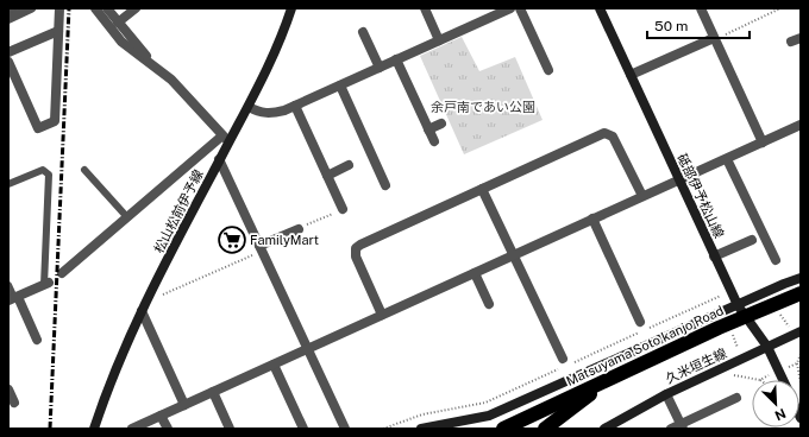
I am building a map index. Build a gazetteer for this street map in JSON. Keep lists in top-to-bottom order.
{
  "streets": {
    "highway": ["Matsuyama Soto kanjo Road"],
    "main road": ["砥部伊予松山線", "松山松前伊予線", "久米垣生線"]
  },
  "crossings": [
    ["砥部伊予松山線", "久米垣生線"]
  ],
  "parks": ["余戸南であい公園"],
  "places": {
    "supermarket": ["FamilyMart"]
  },
  "scale_bar": "50 m",
  "north": "bottom right"
}
